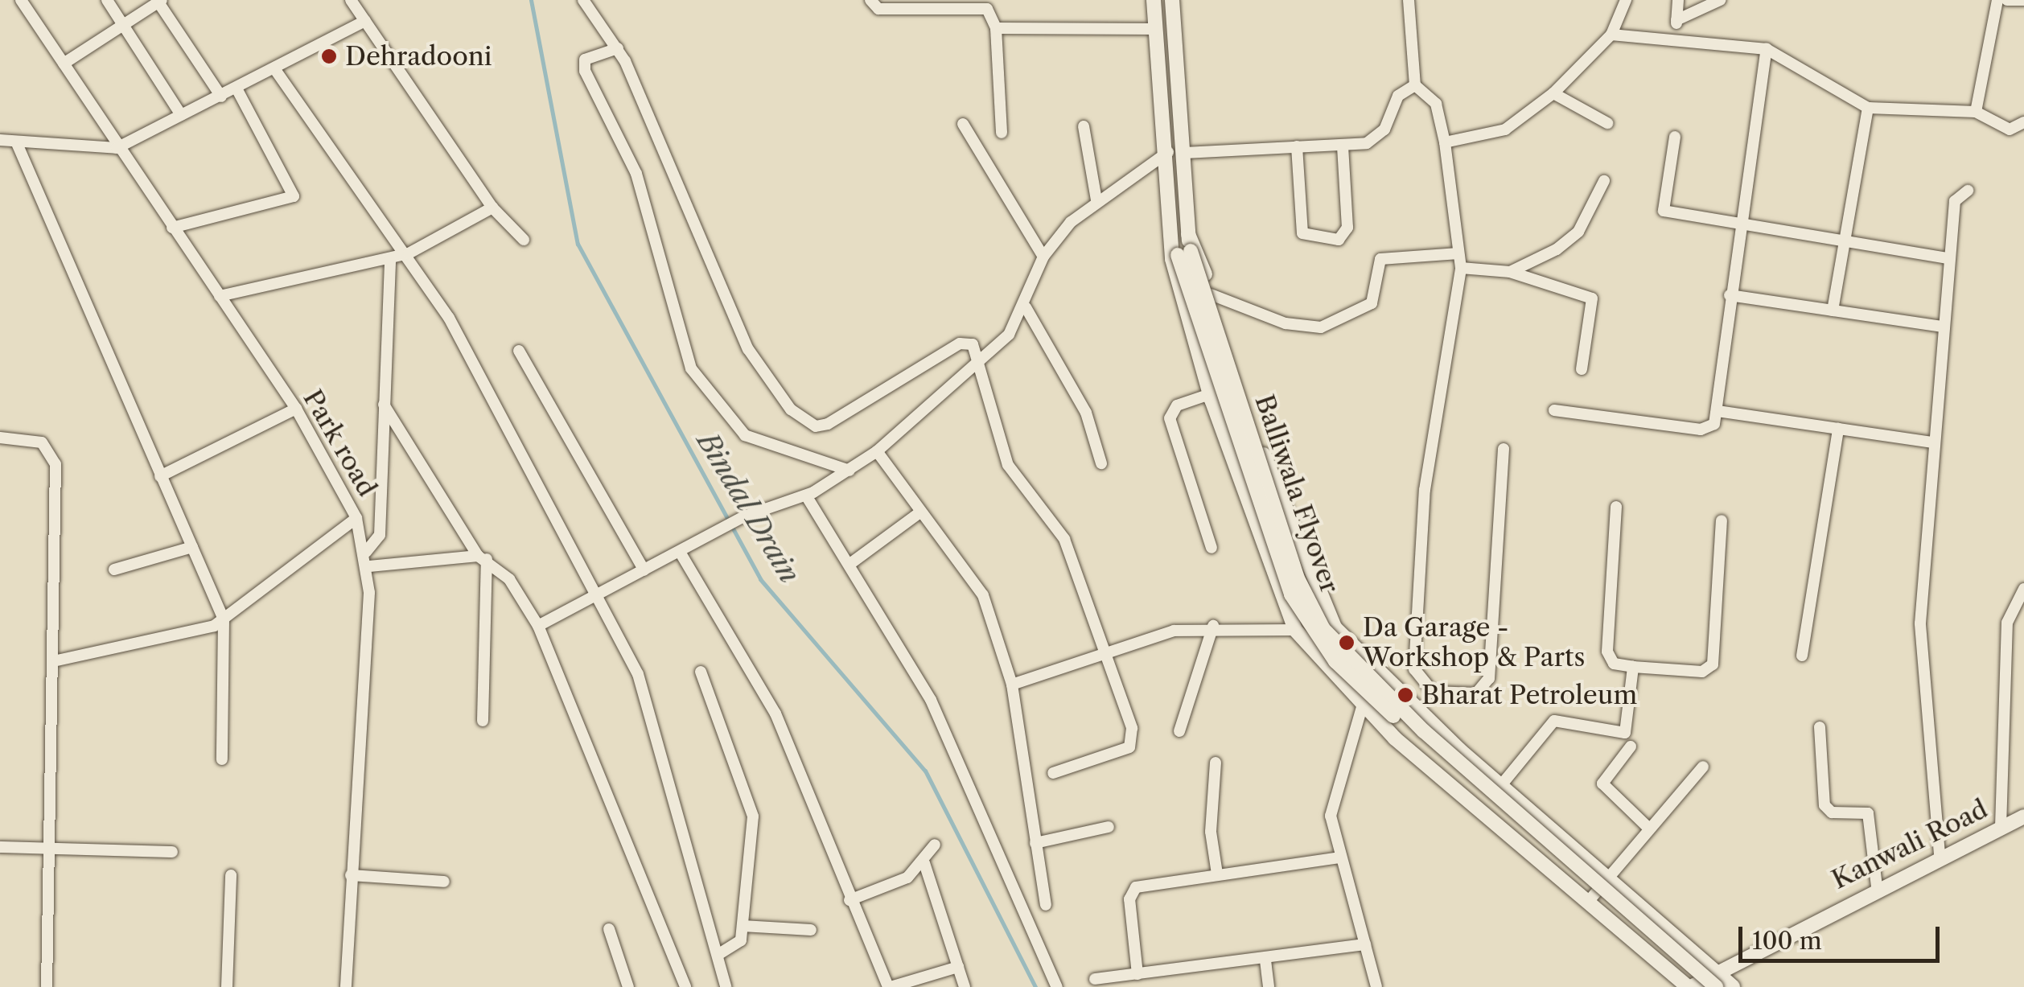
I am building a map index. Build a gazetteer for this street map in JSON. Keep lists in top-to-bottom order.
{
  "streets": {
    "street": ["Park road", "Balliwala Flyover", "Kanwali Road"]
  },
  "crossings": [
    ["Balliwala Flyover", "Kanwali Road"]
  ],
  "water": ["Bindal Drain"],
  "places": ["Dehradooni", "Da Garage - Workshop & Parts", "Bharat Petroleum"],
  "scale_bar": "100 m"
}
